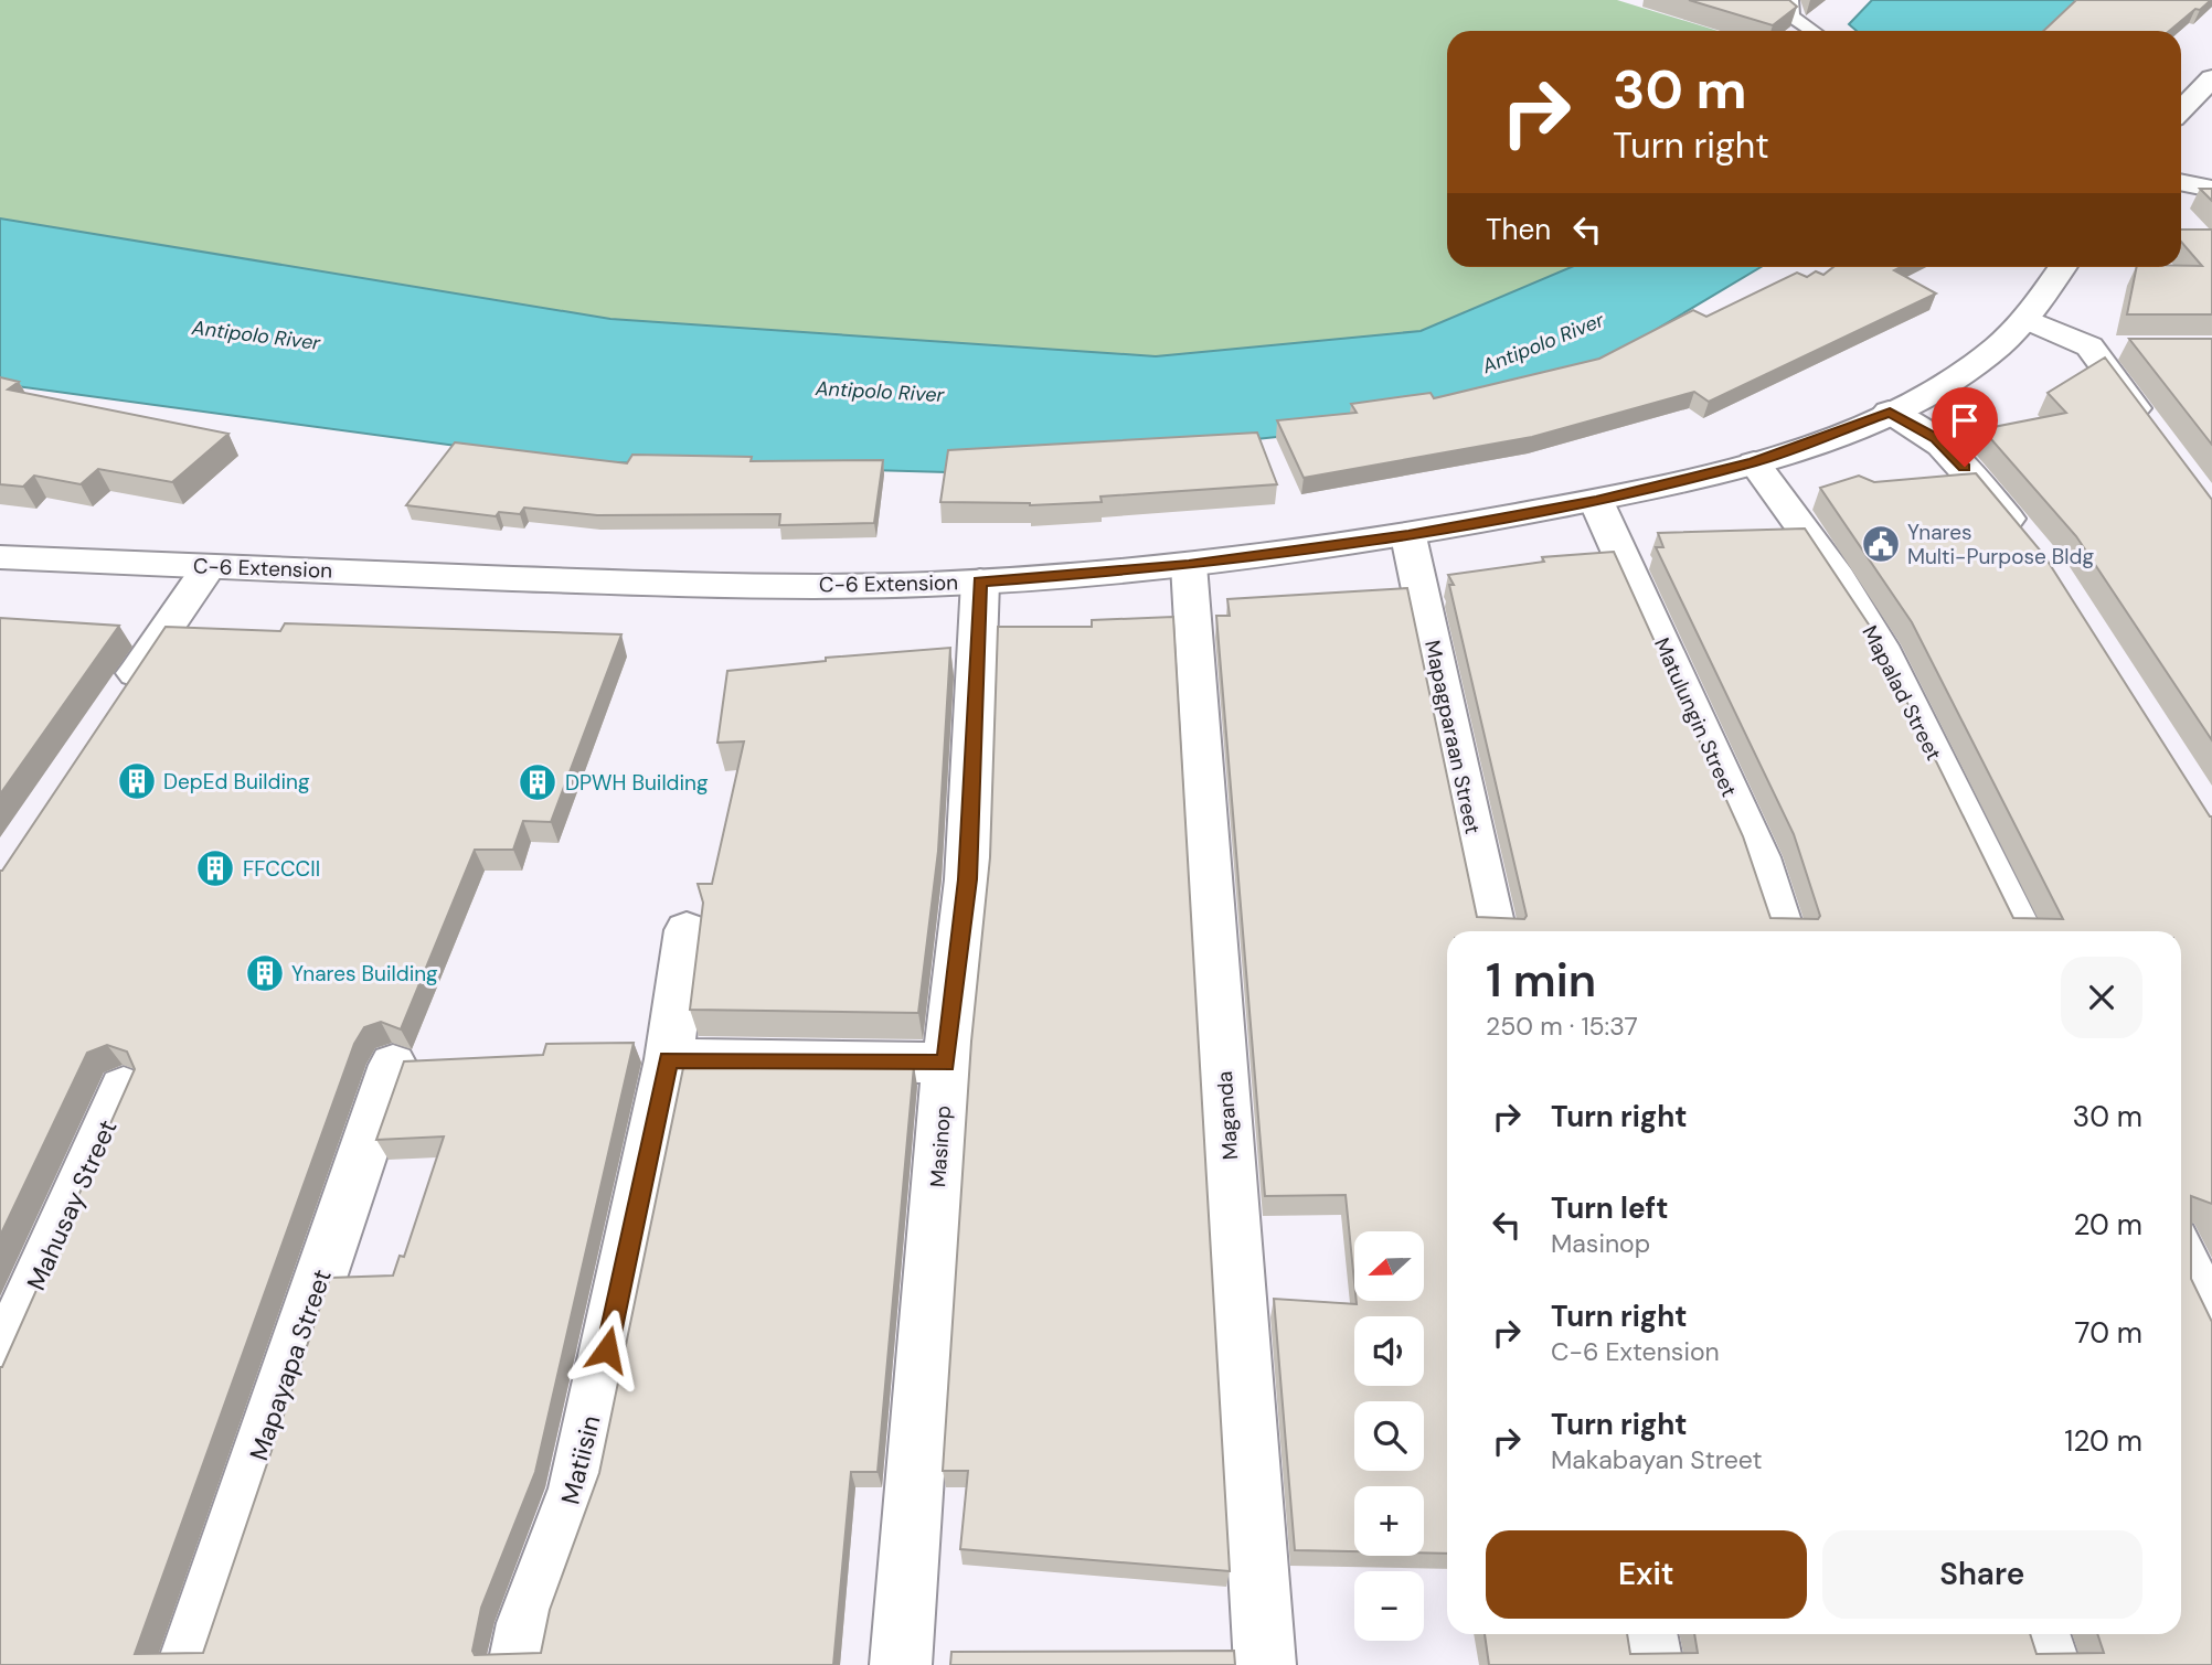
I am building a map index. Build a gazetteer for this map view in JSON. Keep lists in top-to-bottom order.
{
  "streets": {
    "street": [
      "C-6 Extension",
      "Mapalad Street",
      "Matulungin Street",
      "Mapagparaan Street",
      "Maganda",
      "Masinop",
      "Mahusay Street",
      "Mapayapa Street",
      "Matiisin"
    ]
  },
  "crossings": [
    ["C-6 Extension", "Mapalad Street"],
    ["C-6 Extension", "Matulungin Street"],
    ["C-6 Extension", "Mapagparaan Street"],
    ["C-6 Extension", "Maganda"],
    ["C-6 Extension", "Masinop"]
  ],
  "water": ["Antipolo River"],
  "places": {
    "public building": ["Ynares Multi-Purpose Bldg"],
    "building": [
      "DepEd Building",
      "DPWH Building",
      "FFCCCII",
      "Ynares Building"
    ]
  },
  "north": "left",
  "page": {
    "turn": ["30 m", "Turn right"],
    "then": "Then",
    "heading": ["1 min", "250 m · 15:37"],
    "list": [
      {
        "name": "Turn right",
        "value": "30 m"
      },
      {
        "name": "Turn left",
        "note": "Masinop",
        "value": "20 m"
      },
      {
        "name": "Turn right",
        "note": "C-6 Extension",
        "value": "70 m"
      },
      {
        "name": "Turn right",
        "note": "Makabayan Street",
        "value": "120 m"
      }
    ],
    "map_buttons": ["+", "−"],
    "buttons": ["Exit", "Share"]
  }
}
